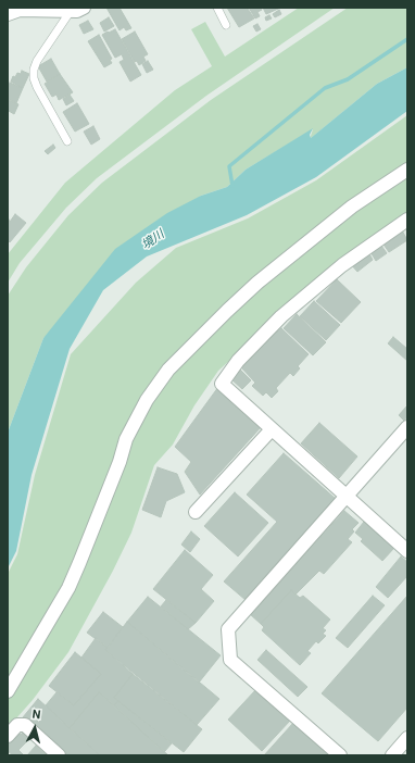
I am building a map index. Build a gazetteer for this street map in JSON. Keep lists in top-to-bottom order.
{
  "water": ["境川"],
  "north": "top"
}
